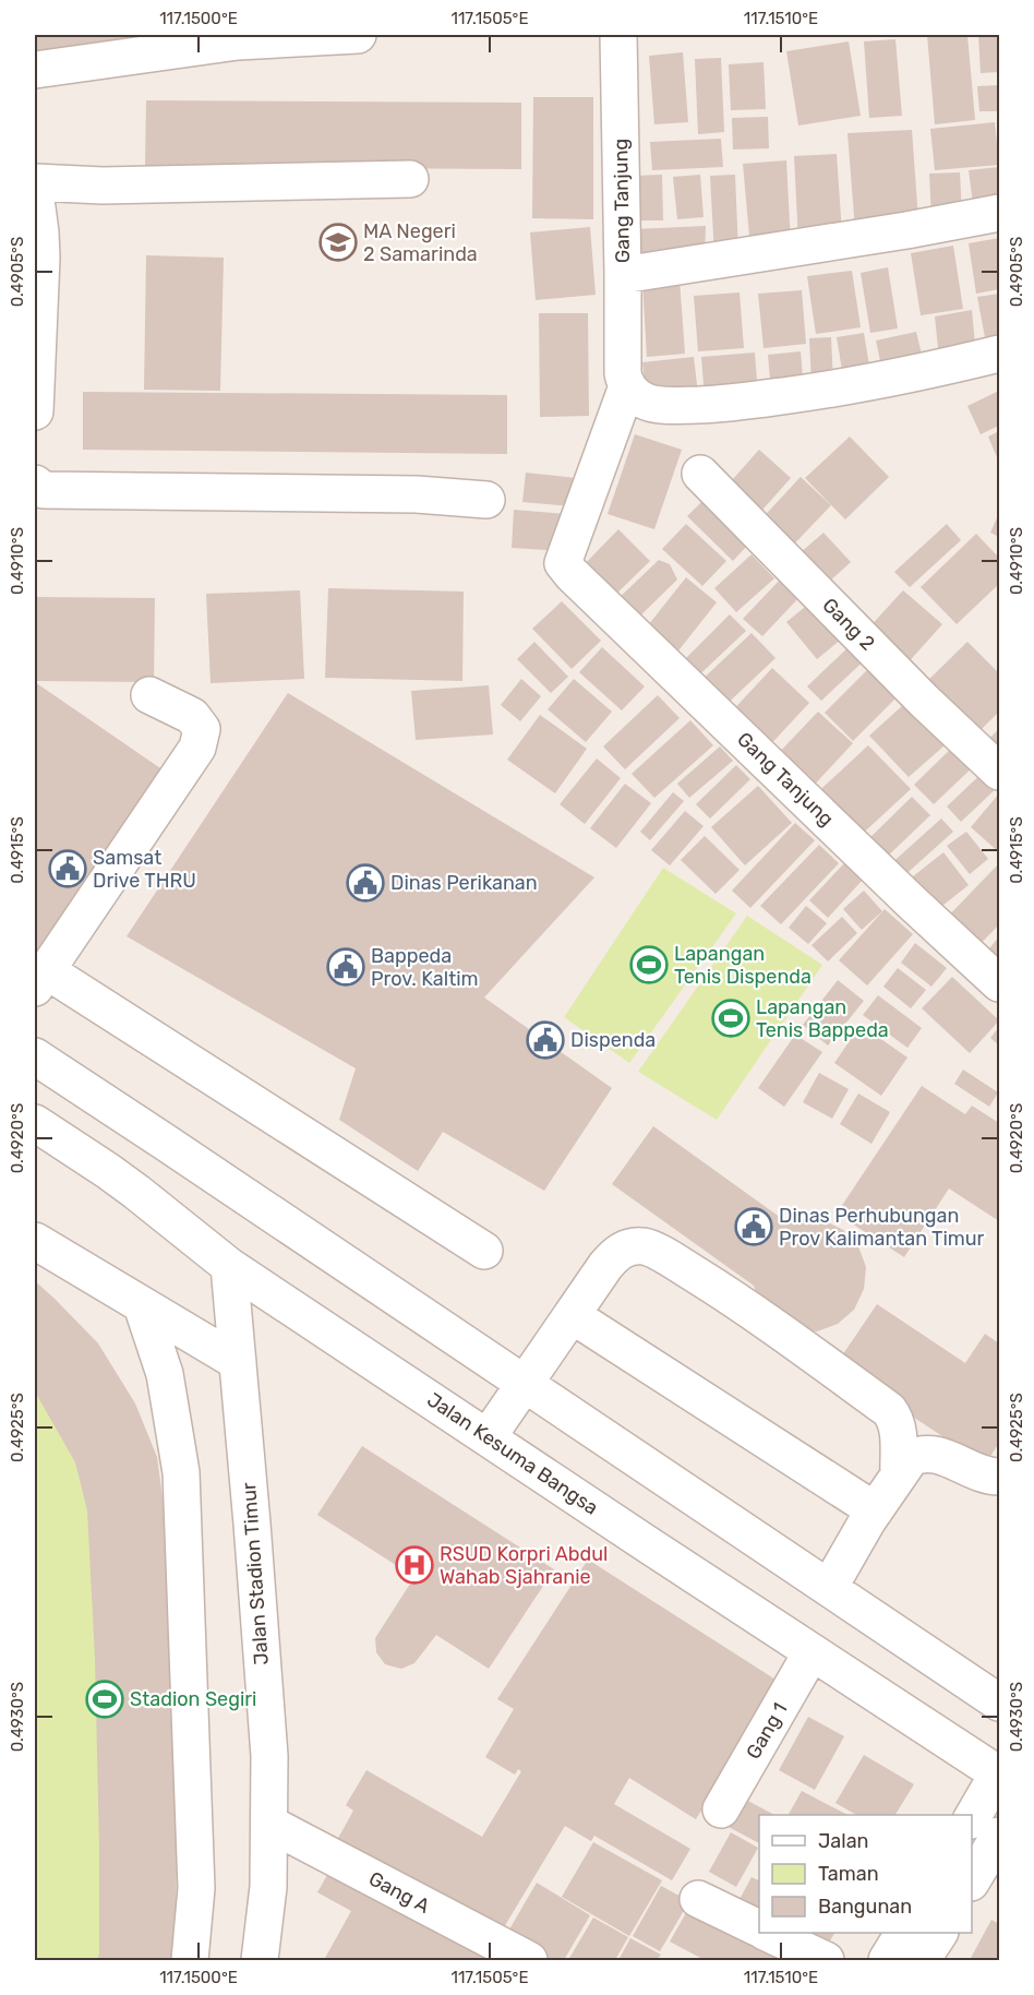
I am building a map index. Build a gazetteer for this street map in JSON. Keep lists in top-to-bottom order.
{
  "streets": {
    "street": [
      "Gang Tanjung",
      "Gang 2",
      "Jalan Kesuma Bangsa",
      "Jalan Stadion Timur",
      "Gang 1",
      "Gang A"
    ]
  },
  "crossings": [
    ["Jalan Kesuma Bangsa", "Jalan Stadion Timur"],
    ["Jalan Kesuma Bangsa", "Gang 1"],
    ["Jalan Stadion Timur", "Gang A"]
  ],
  "places": {
    "school or university": ["MA Negeri 2 Samarinda"],
    "public building": [
      "Samsat Drive THRU",
      "Dinas Perikanan",
      "Bappeda Prov. Kaltim",
      "Dispenda",
      "Dinas Perhubungan Prov Kalimantan Timur"
    ],
    "sports": ["Lapangan Tenis Dispenda", "Lapangan Tenis Bappeda", "Stadion Segiri"],
    "hospital": ["RSUD Korpri Abdul Wahab Sjahranie"]
  },
  "legend": ["Jalan", "Taman", "Bangunan"],
  "coordinates": [
    "117.1500°E",
    "117.1505°E",
    "117.1510°E",
    "0.4905°S",
    "0.4910°S",
    "0.4915°S",
    "0.4920°S",
    "0.4925°S",
    "0.4930°S"
  ]
}
